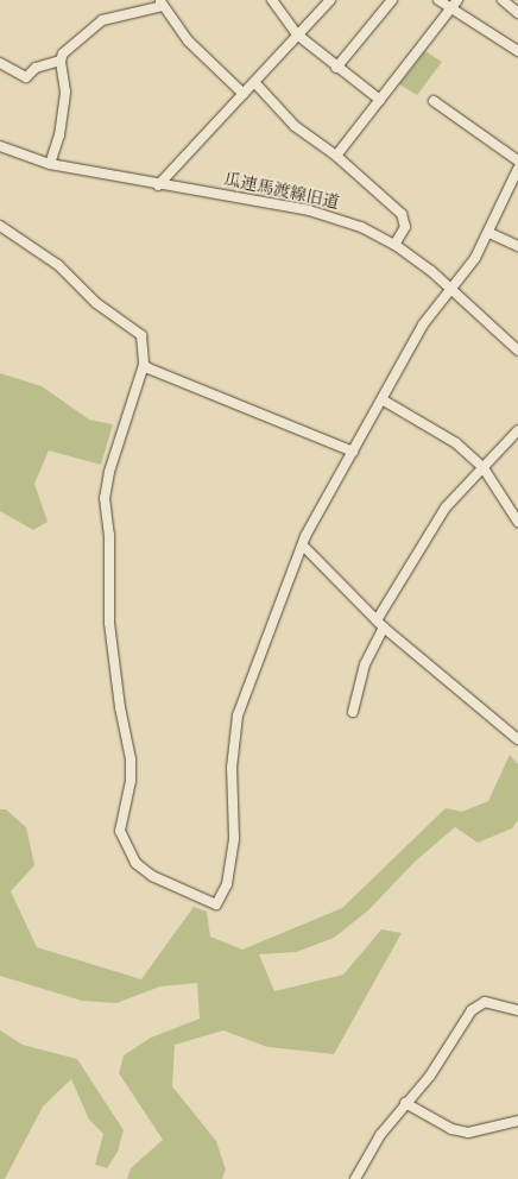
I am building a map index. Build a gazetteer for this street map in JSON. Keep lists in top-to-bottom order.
{
  "streets": {
    "street": ["瓜連馬渡線旧道"]
  }
}
